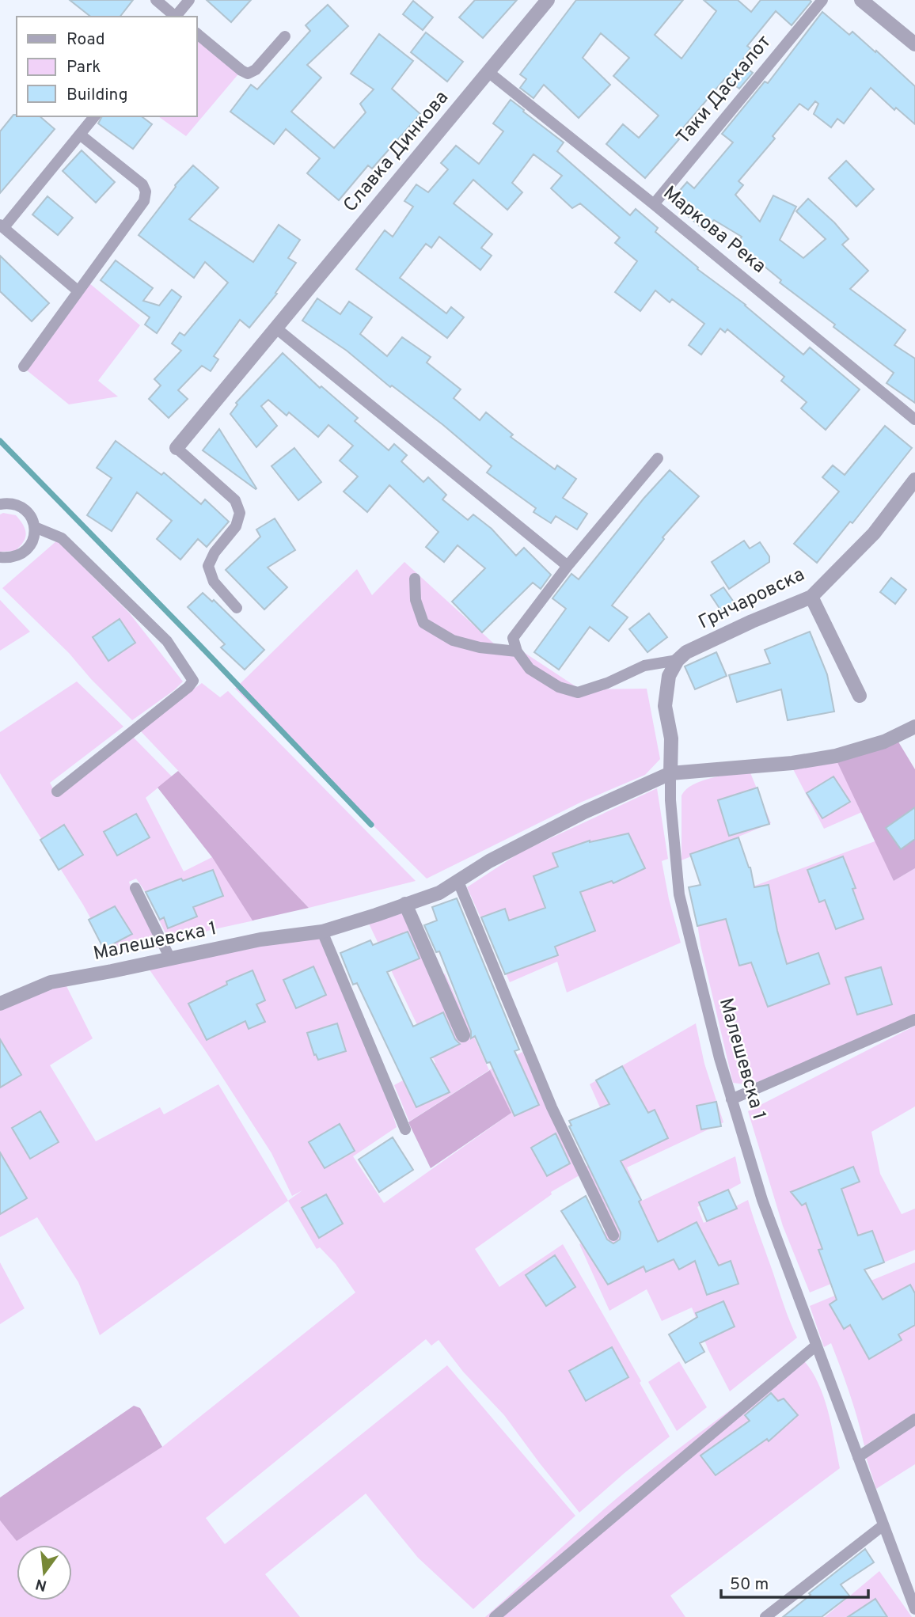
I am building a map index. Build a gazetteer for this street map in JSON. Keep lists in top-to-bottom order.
{
  "streets": {
    "street": ["Славка Динкова", "Грнчаровска", "Малешевска 1"],
    "lane": ["Таки Даскалот", "Маркова Река"]
  },
  "crossings": [
    ["Таки Даскалот", "Маркова Река"],
    ["Славка Динкова", "Маркова Река"]
  ],
  "legend": ["Road", "Park", "Building"],
  "scale_bar": "50 m",
  "north": "bottom"
}
